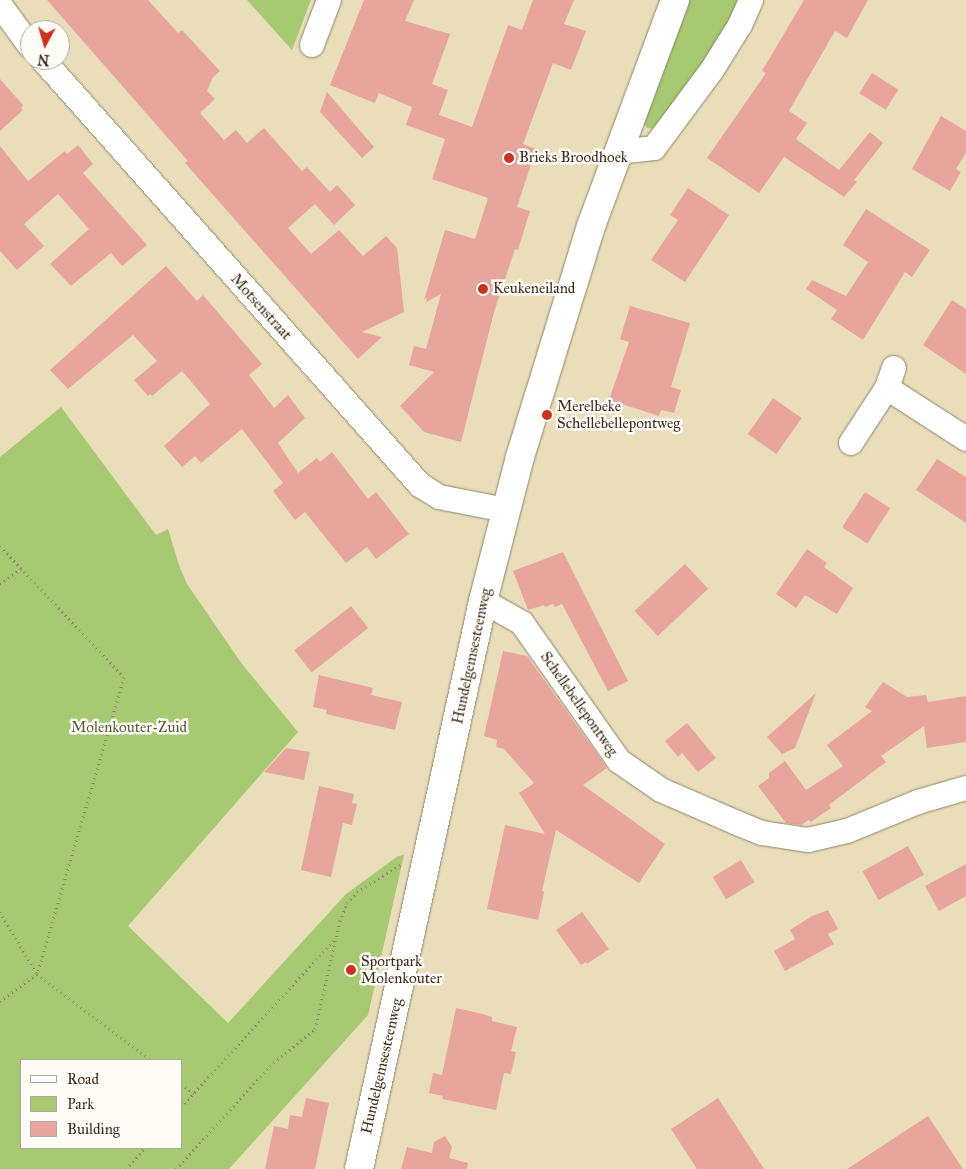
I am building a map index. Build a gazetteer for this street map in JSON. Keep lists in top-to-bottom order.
{
  "streets": {
    "main road": ["Hundelgemsesteenweg"],
    "street": ["Motsenstraat", "Schellebellepontweg"]
  },
  "crossings": [
    ["Motsenstraat", "Hundelgemsesteenweg"],
    ["Hundelgemsesteenweg", "Schellebellepontweg"]
  ],
  "parks": ["Molenkouter-Zuid"],
  "places": [
    "Brieks Broodhoek",
    "Keukeneiland",
    "Merelbeke Schellebellepontweg",
    "Sportpark Molenkouter"
  ],
  "legend": ["Road", "Park", "Building"],
  "north": "bottom"
}
